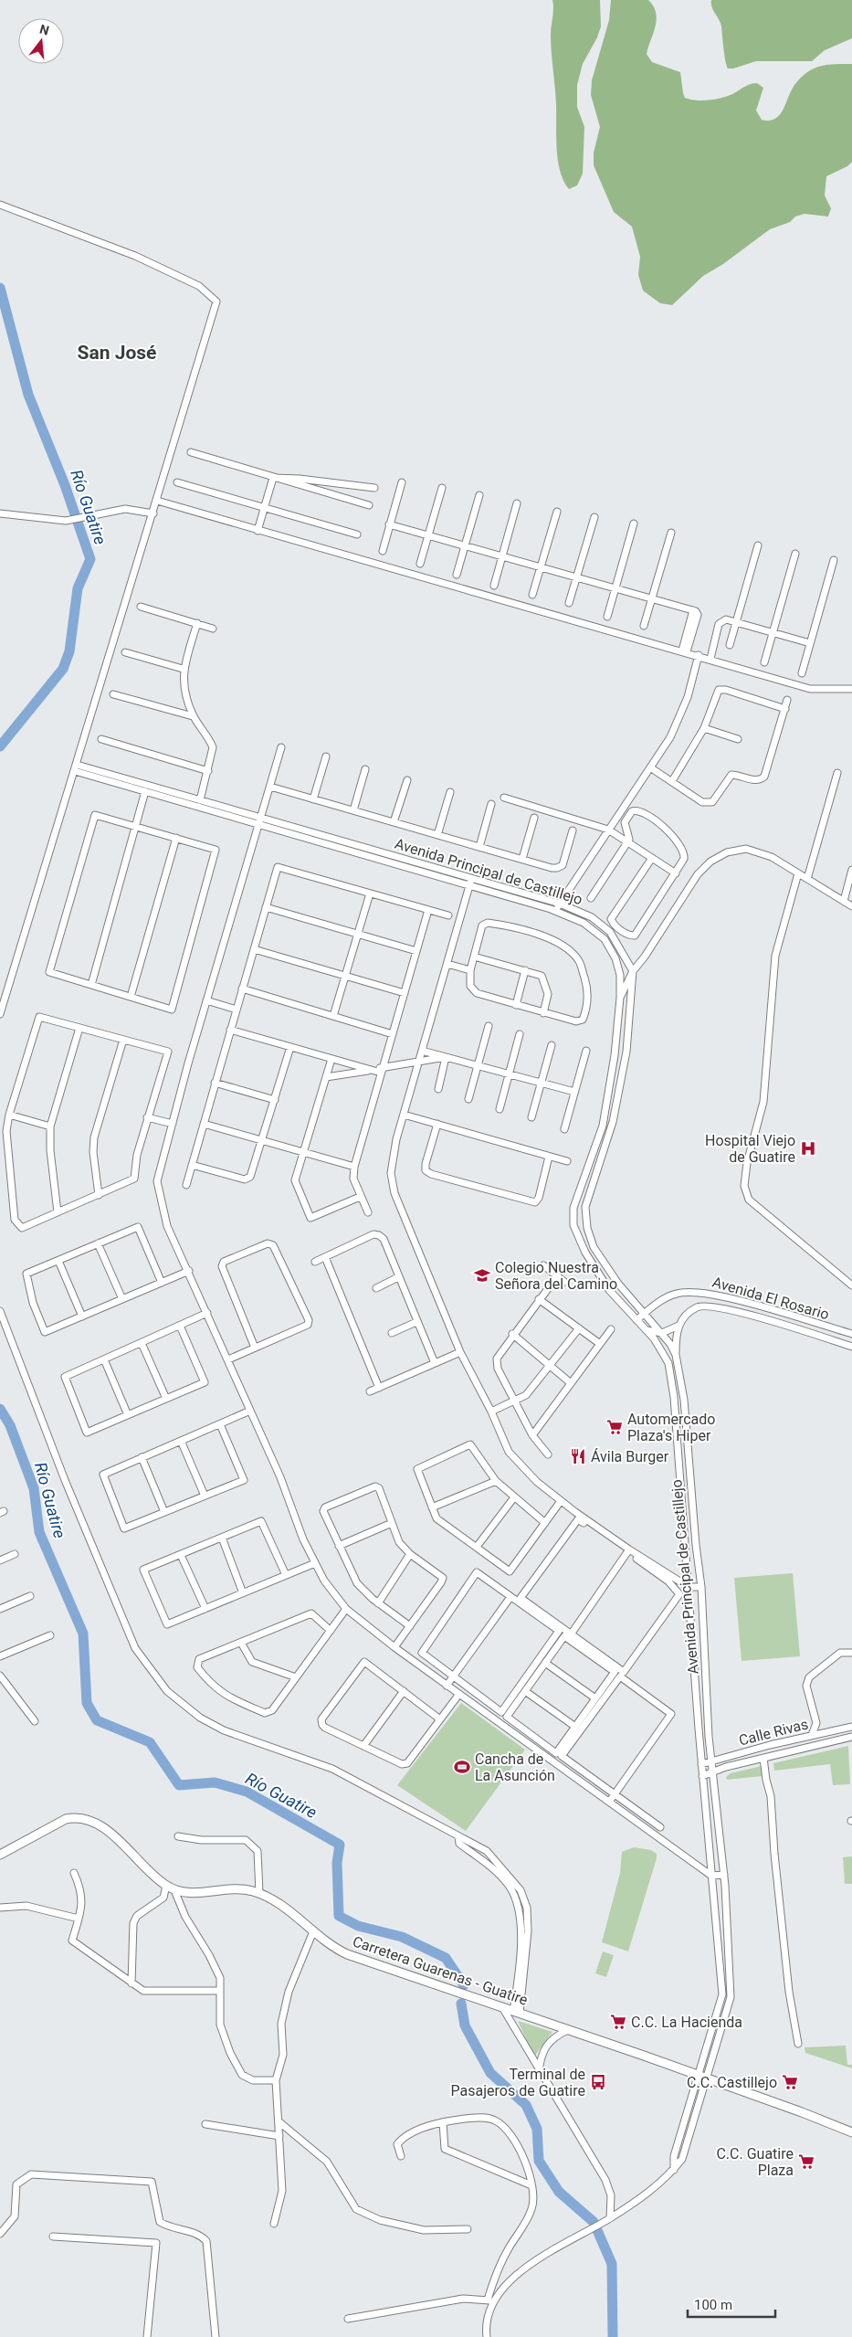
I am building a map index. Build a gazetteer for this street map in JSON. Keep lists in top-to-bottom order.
{
  "streets": {
    "main road": ["Carretera Guarenas - Guatire"],
    "street": ["Avenida Principal de Castillejo", "Avenida El Rosario", "Calle Rivas"]
  },
  "crossings": [
    ["Avenida Principal de Castillejo", "Avenida El Rosario"],
    ["Avenida Principal de Castillejo", "Calle Rivas"],
    ["Avenida Principal de Castillejo", "Carretera Guarenas - Guatire"]
  ],
  "districts": ["San José"],
  "water": ["Río Guatire"],
  "places": {
    "hospital": ["Hospital Viejo de Guatire"],
    "school or university": ["Colegio Nuestra Señora del Camino"],
    "supermarket": [
      "Automercado Plaza's Hiper",
      "C.C. La Hacienda",
      "C.C. Castillejo",
      "C.C. Guatire Plaza"
    ],
    "restaurant": ["Ávila Burger"],
    "sports": ["Cancha de La Asunción"],
    "bus stop": ["Terminal de Pasajeros de Guatire"]
  },
  "scale_bar": "100 m",
  "north": "top"
}
